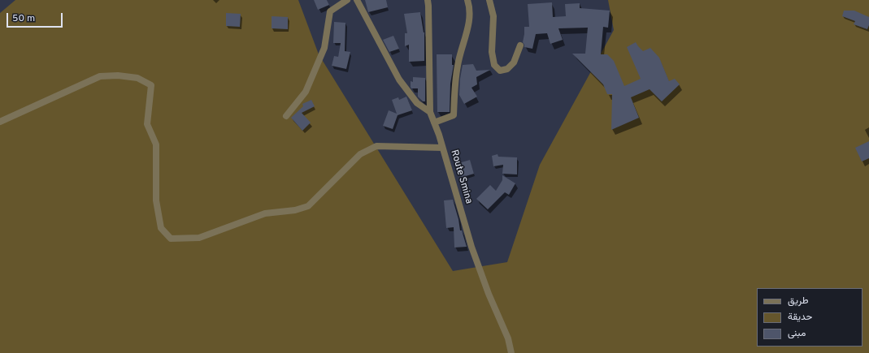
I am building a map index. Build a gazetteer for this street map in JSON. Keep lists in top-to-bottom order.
{
  "streets": {
    "street": ["Route Smina"]
  },
  "legend": ["طريق", "حديقة", "مبنى"],
  "scale_bar": "50 m"
}
